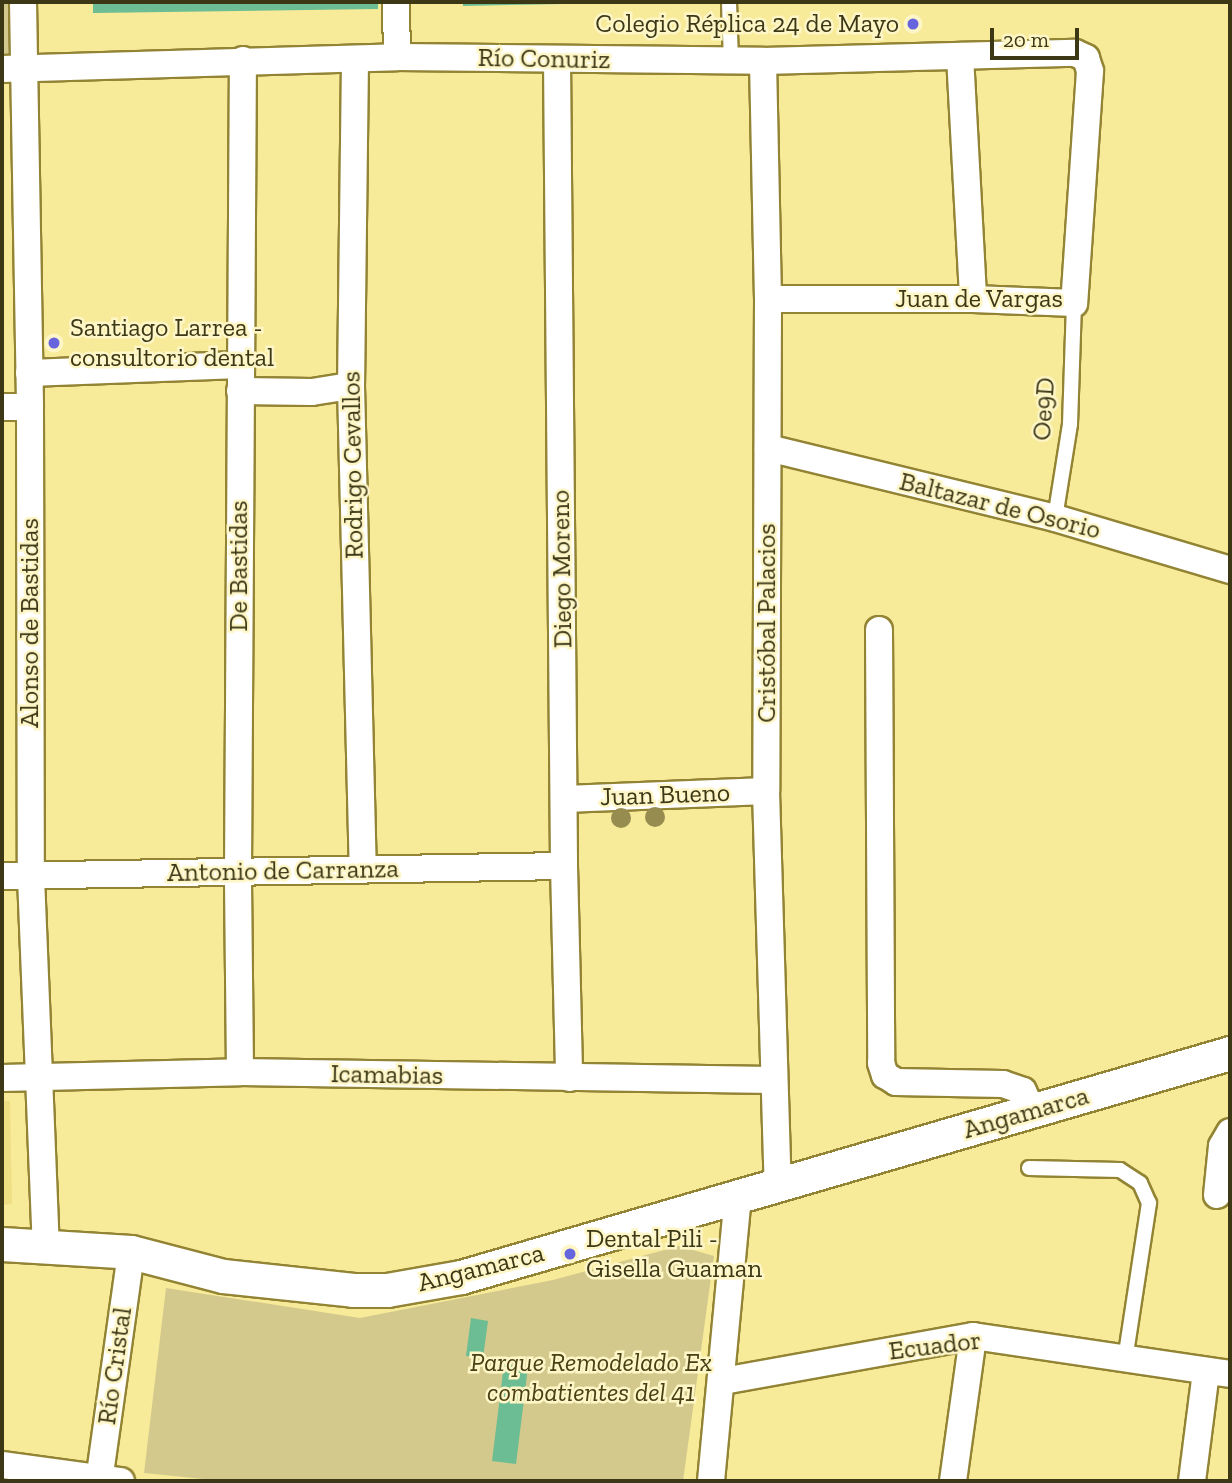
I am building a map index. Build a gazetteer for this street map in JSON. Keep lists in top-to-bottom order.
{
  "streets": {
    "street": [
      "Río Conuriz",
      "Juan de Vargas",
      "Rodrigo Cevallos",
      "Baltazar de Osorio",
      "De Bastidas",
      "Diego Moreno",
      "Alonso de Bastidas",
      "Cristóbal Palacios",
      "Juan Bueno",
      "Antonio de Carranza",
      "Icamabias",
      "Angamarca",
      "Ecuador",
      "Río Cristal"
    ],
    "lane": ["Oe9D"]
  },
  "crossings": [
    ["Río Conuriz", "Juan de Vargas"],
    ["Río Conuriz", "Rodrigo Cevallos"],
    ["Río Conuriz", "De Bastidas"],
    ["Río Conuriz", "Diego Moreno"],
    ["Río Conuriz", "Alonso de Bastidas"],
    ["Río Conuriz", "Cristóbal Palacios"],
    ["Juan de Vargas", "Oe9D"],
    ["Juan de Vargas", "Cristóbal Palacios"],
    ["Oe9D", "Baltazar de Osorio"],
    ["Rodrigo Cevallos", "Antonio de Carranza"],
    ["Baltazar de Osorio", "Cristóbal Palacios"],
    ["De Bastidas", "Antonio de Carranza"],
    ["De Bastidas", "Icamabias"],
    ["Diego Moreno", "Juan Bueno"],
    ["Diego Moreno", "Antonio de Carranza"],
    ["Diego Moreno", "Icamabias"],
    ["Alonso de Bastidas", "Antonio de Carranza"],
    ["Alonso de Bastidas", "Icamabias"],
    ["Alonso de Bastidas", "Angamarca"],
    ["Cristóbal Palacios", "Juan Bueno"],
    ["Cristóbal Palacios", "Icamabias"],
    ["Cristóbal Palacios", "Angamarca"],
    ["Angamarca", "Río Cristal"]
  ],
  "parks": ["Parque Remodelado Ex combatientes del 41"],
  "places": ["Colegio Réplica 24 de Mayo", "Santiago Larrea - consultorio dental", "Dental Pili - Gisella Guaman"],
  "scale_bar": "20 m"
}
